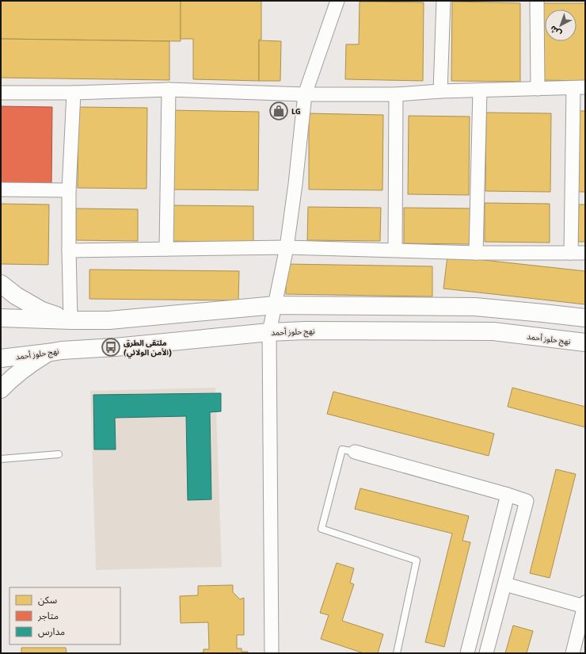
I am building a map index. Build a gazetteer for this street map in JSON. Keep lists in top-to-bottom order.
{
  "streets": {
    "main road": ["نهج حلوز أحمد"]
  },
  "places": {
    "shop": ["LG"],
    "bus stop": ["ملتقى الطرق (الأمن الولائي)"]
  },
  "legend": ["سكن", "متاجر", "مدارس"],
  "north": "bottom left"
}
